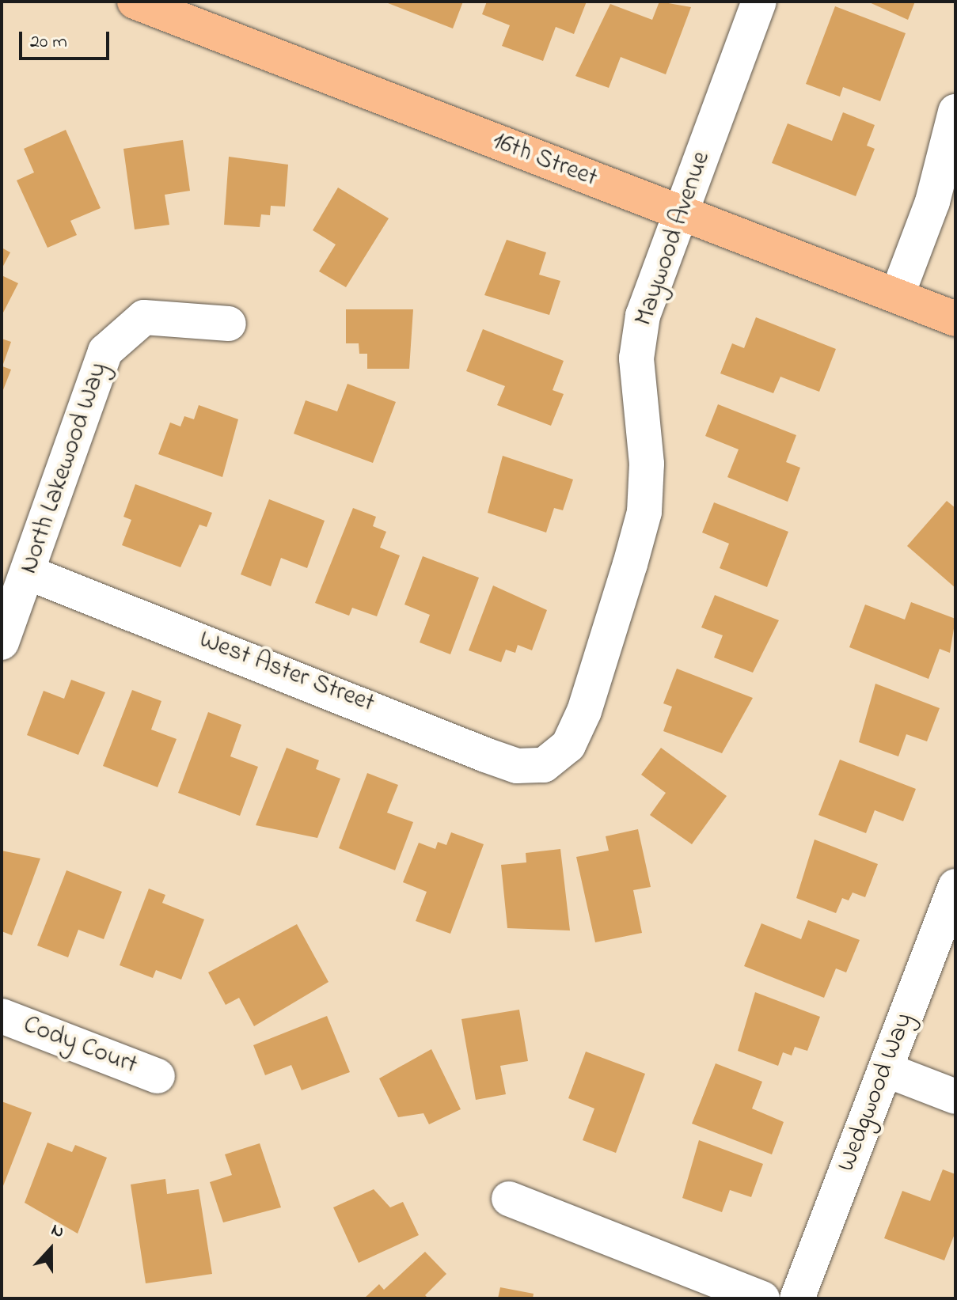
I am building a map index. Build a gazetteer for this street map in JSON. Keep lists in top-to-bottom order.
{
  "streets": {
    "main road": ["16th Street"],
    "street": [
      "Maywood Avenue",
      "North Lakewood Way",
      "West Aster Street",
      "Cody Court",
      "Wedgwood Way"
    ]
  },
  "crossings": [
    ["16th Street", "Maywood Avenue"],
    ["Maywood Avenue", "West Aster Street"],
    ["North Lakewood Way", "West Aster Street"]
  ],
  "scale_bar": "20 m",
  "north": "top"
}
